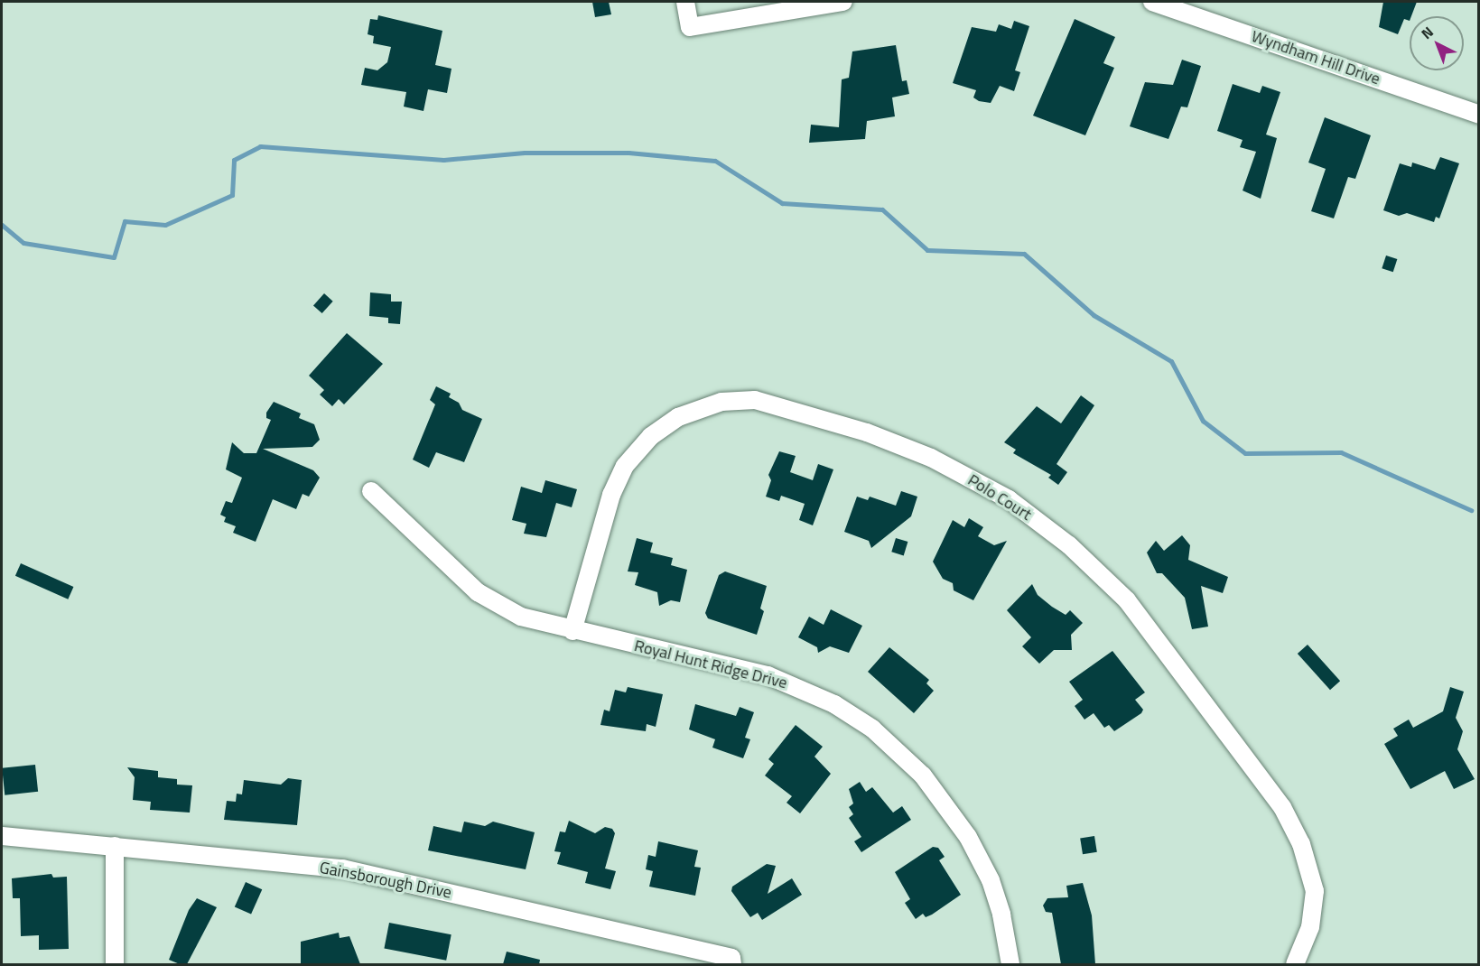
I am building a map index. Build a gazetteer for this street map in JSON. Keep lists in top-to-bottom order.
{
  "streets": {
    "street": [
      "Wyndham Hill Drive",
      "Polo Court",
      "Royal Hunt Ridge Drive",
      "Gainsborough Drive"
    ]
  },
  "crossings": [
    ["Polo Court", "Royal Hunt Ridge Drive"]
  ],
  "north": "top left"
}
